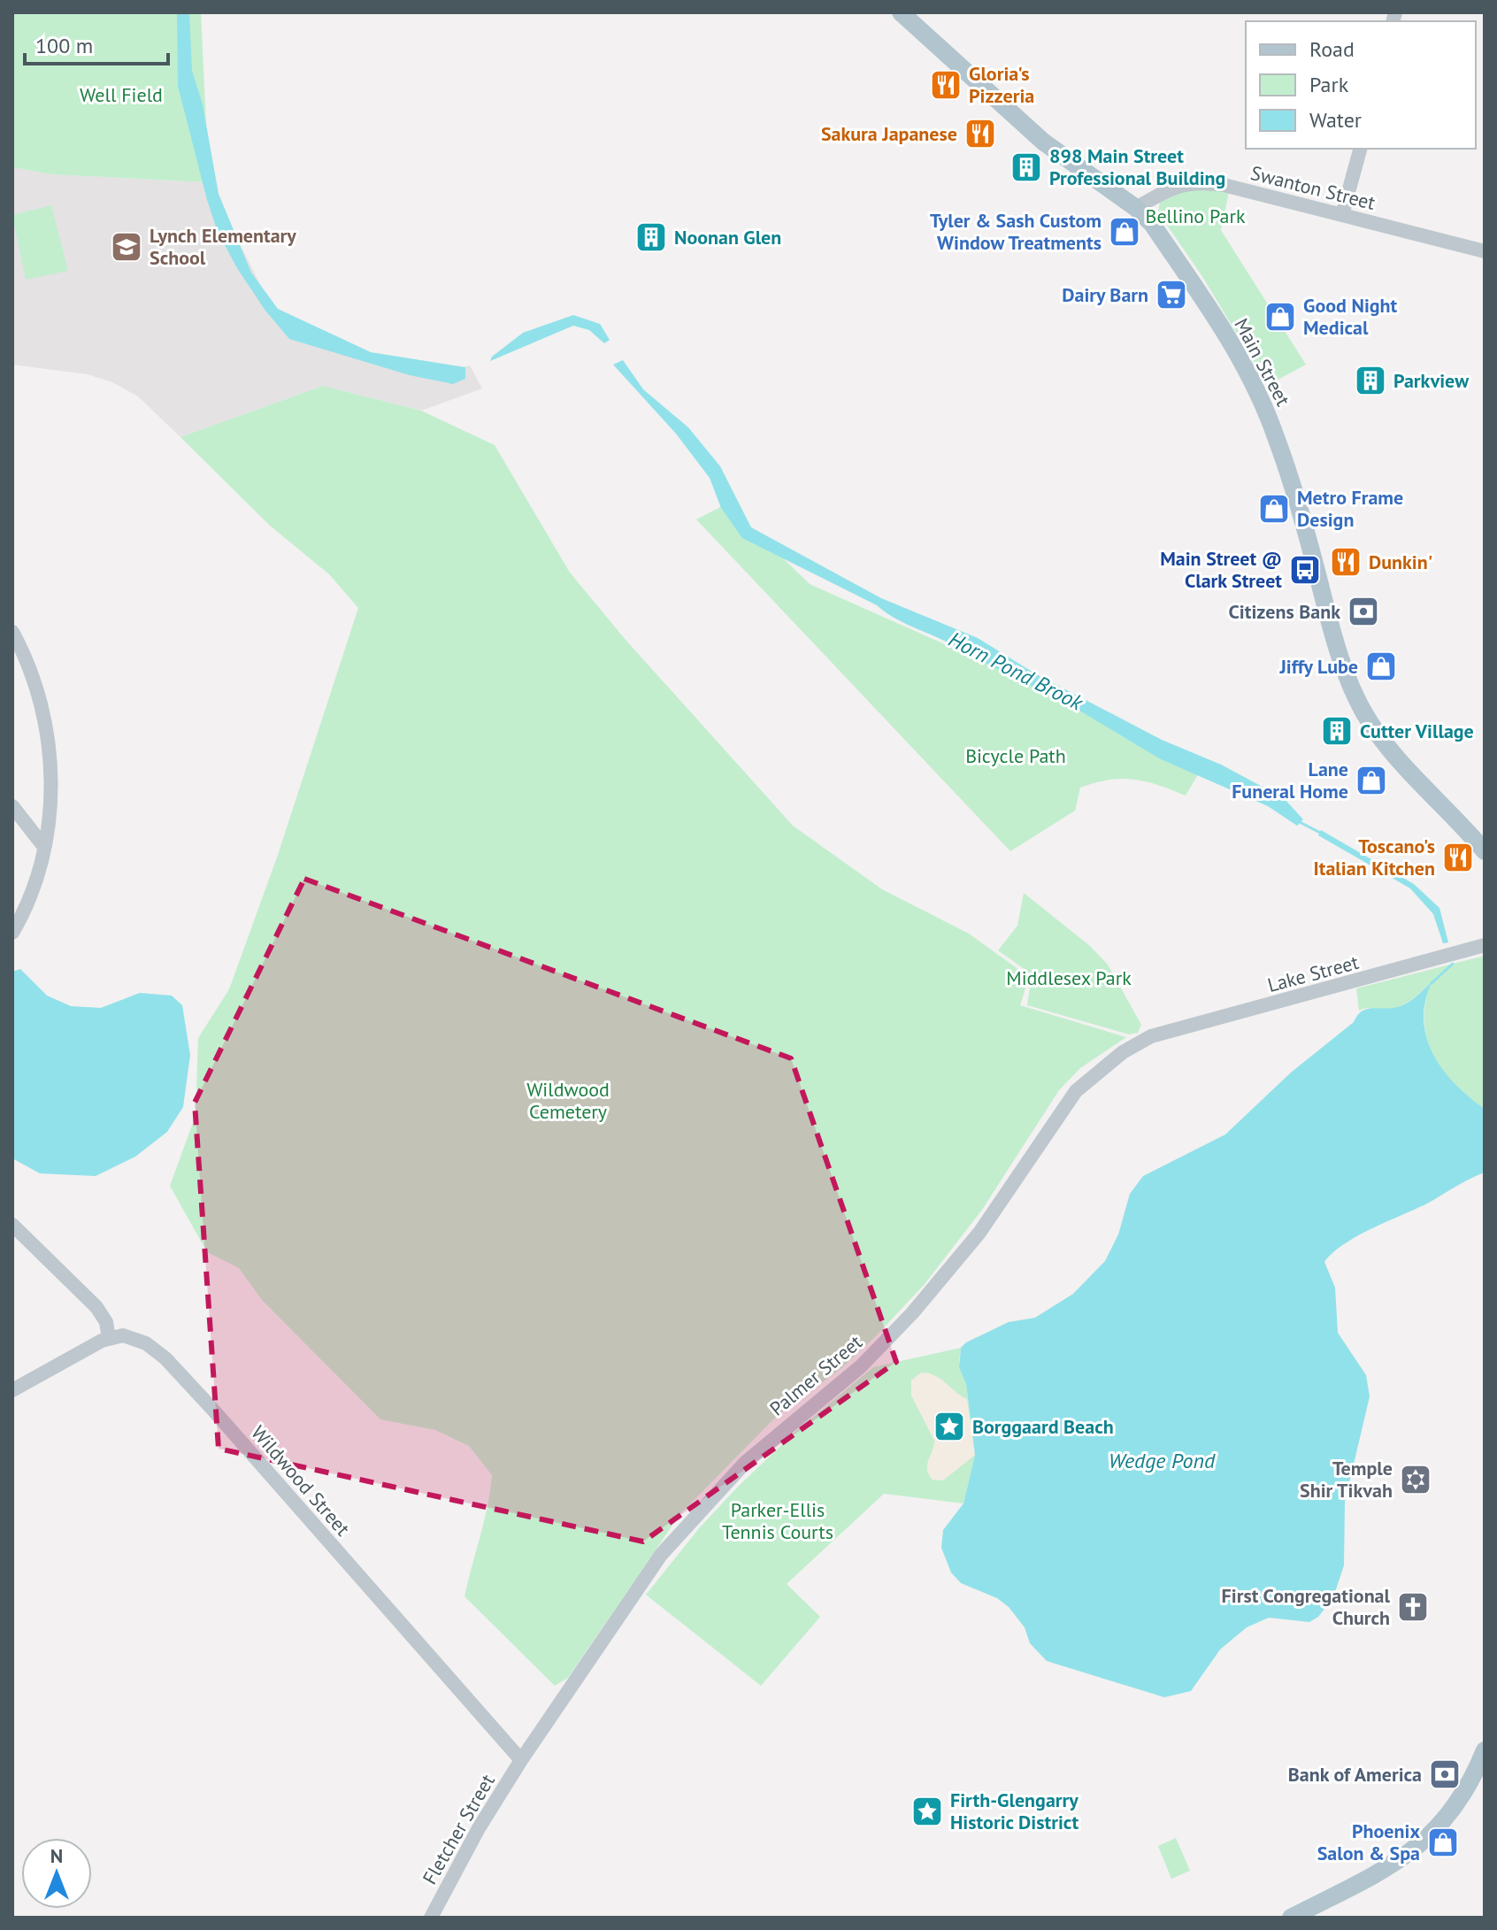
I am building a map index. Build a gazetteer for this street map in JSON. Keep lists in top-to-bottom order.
{
  "streets": {
    "main road": ["Main Street"],
    "street": [
      "Swanton Street",
      "Lake Street",
      "Palmer Street",
      "Wildwood Street",
      "Fletcher Street"
    ]
  },
  "crossings": [
    ["Swanton Street", "Main Street"],
    ["Lake Street", "Palmer Street"],
    ["Palmer Street", "Wildwood Street"],
    ["Palmer Street", "Fletcher Street"],
    ["Wildwood Street", "Fletcher Street"]
  ],
  "water": ["Horn Pond Brook", "Wedge Pond"],
  "parks": [
    "Well Field",
    "Bellino Park",
    "Bicycle Path",
    "Middlesex Park",
    "Wildwood Cemetery",
    "Parker-Ellis Tennis Courts"
  ],
  "places": {
    "restaurant": [
      "Gloria's Pizzeria",
      "Sakura Japanese",
      "Dunkin'",
      "Toscano's Italian Kitchen"
    ],
    "building": [
      "898 Main Street Professional Building",
      "Noonan Glen",
      "Parkview",
      "Cutter Village"
    ],
    "shop": [
      "Tyler & Sash Custom Window Treatments",
      "Good Night Medical",
      "Metro Frame Design",
      "Jiffy Lube",
      "Lane Funeral Home",
      "Phoenix Salon & Spa"
    ],
    "school or university": ["Lynch Elementary School"],
    "supermarket": ["Dairy Barn"],
    "bus stop": ["Main Street @ Clark Street"],
    "bank": ["Citizens Bank", "Bank of America"],
    "place": ["Borggaard Beach", "Firth-Glengarry Historic District"],
    "synagogue": ["Temple Shir Tikvah"],
    "church": ["First Congregational Church"]
  },
  "legend": ["Road", "Park", "Water"],
  "scale_bar": "100 m",
  "north": "top"
}
